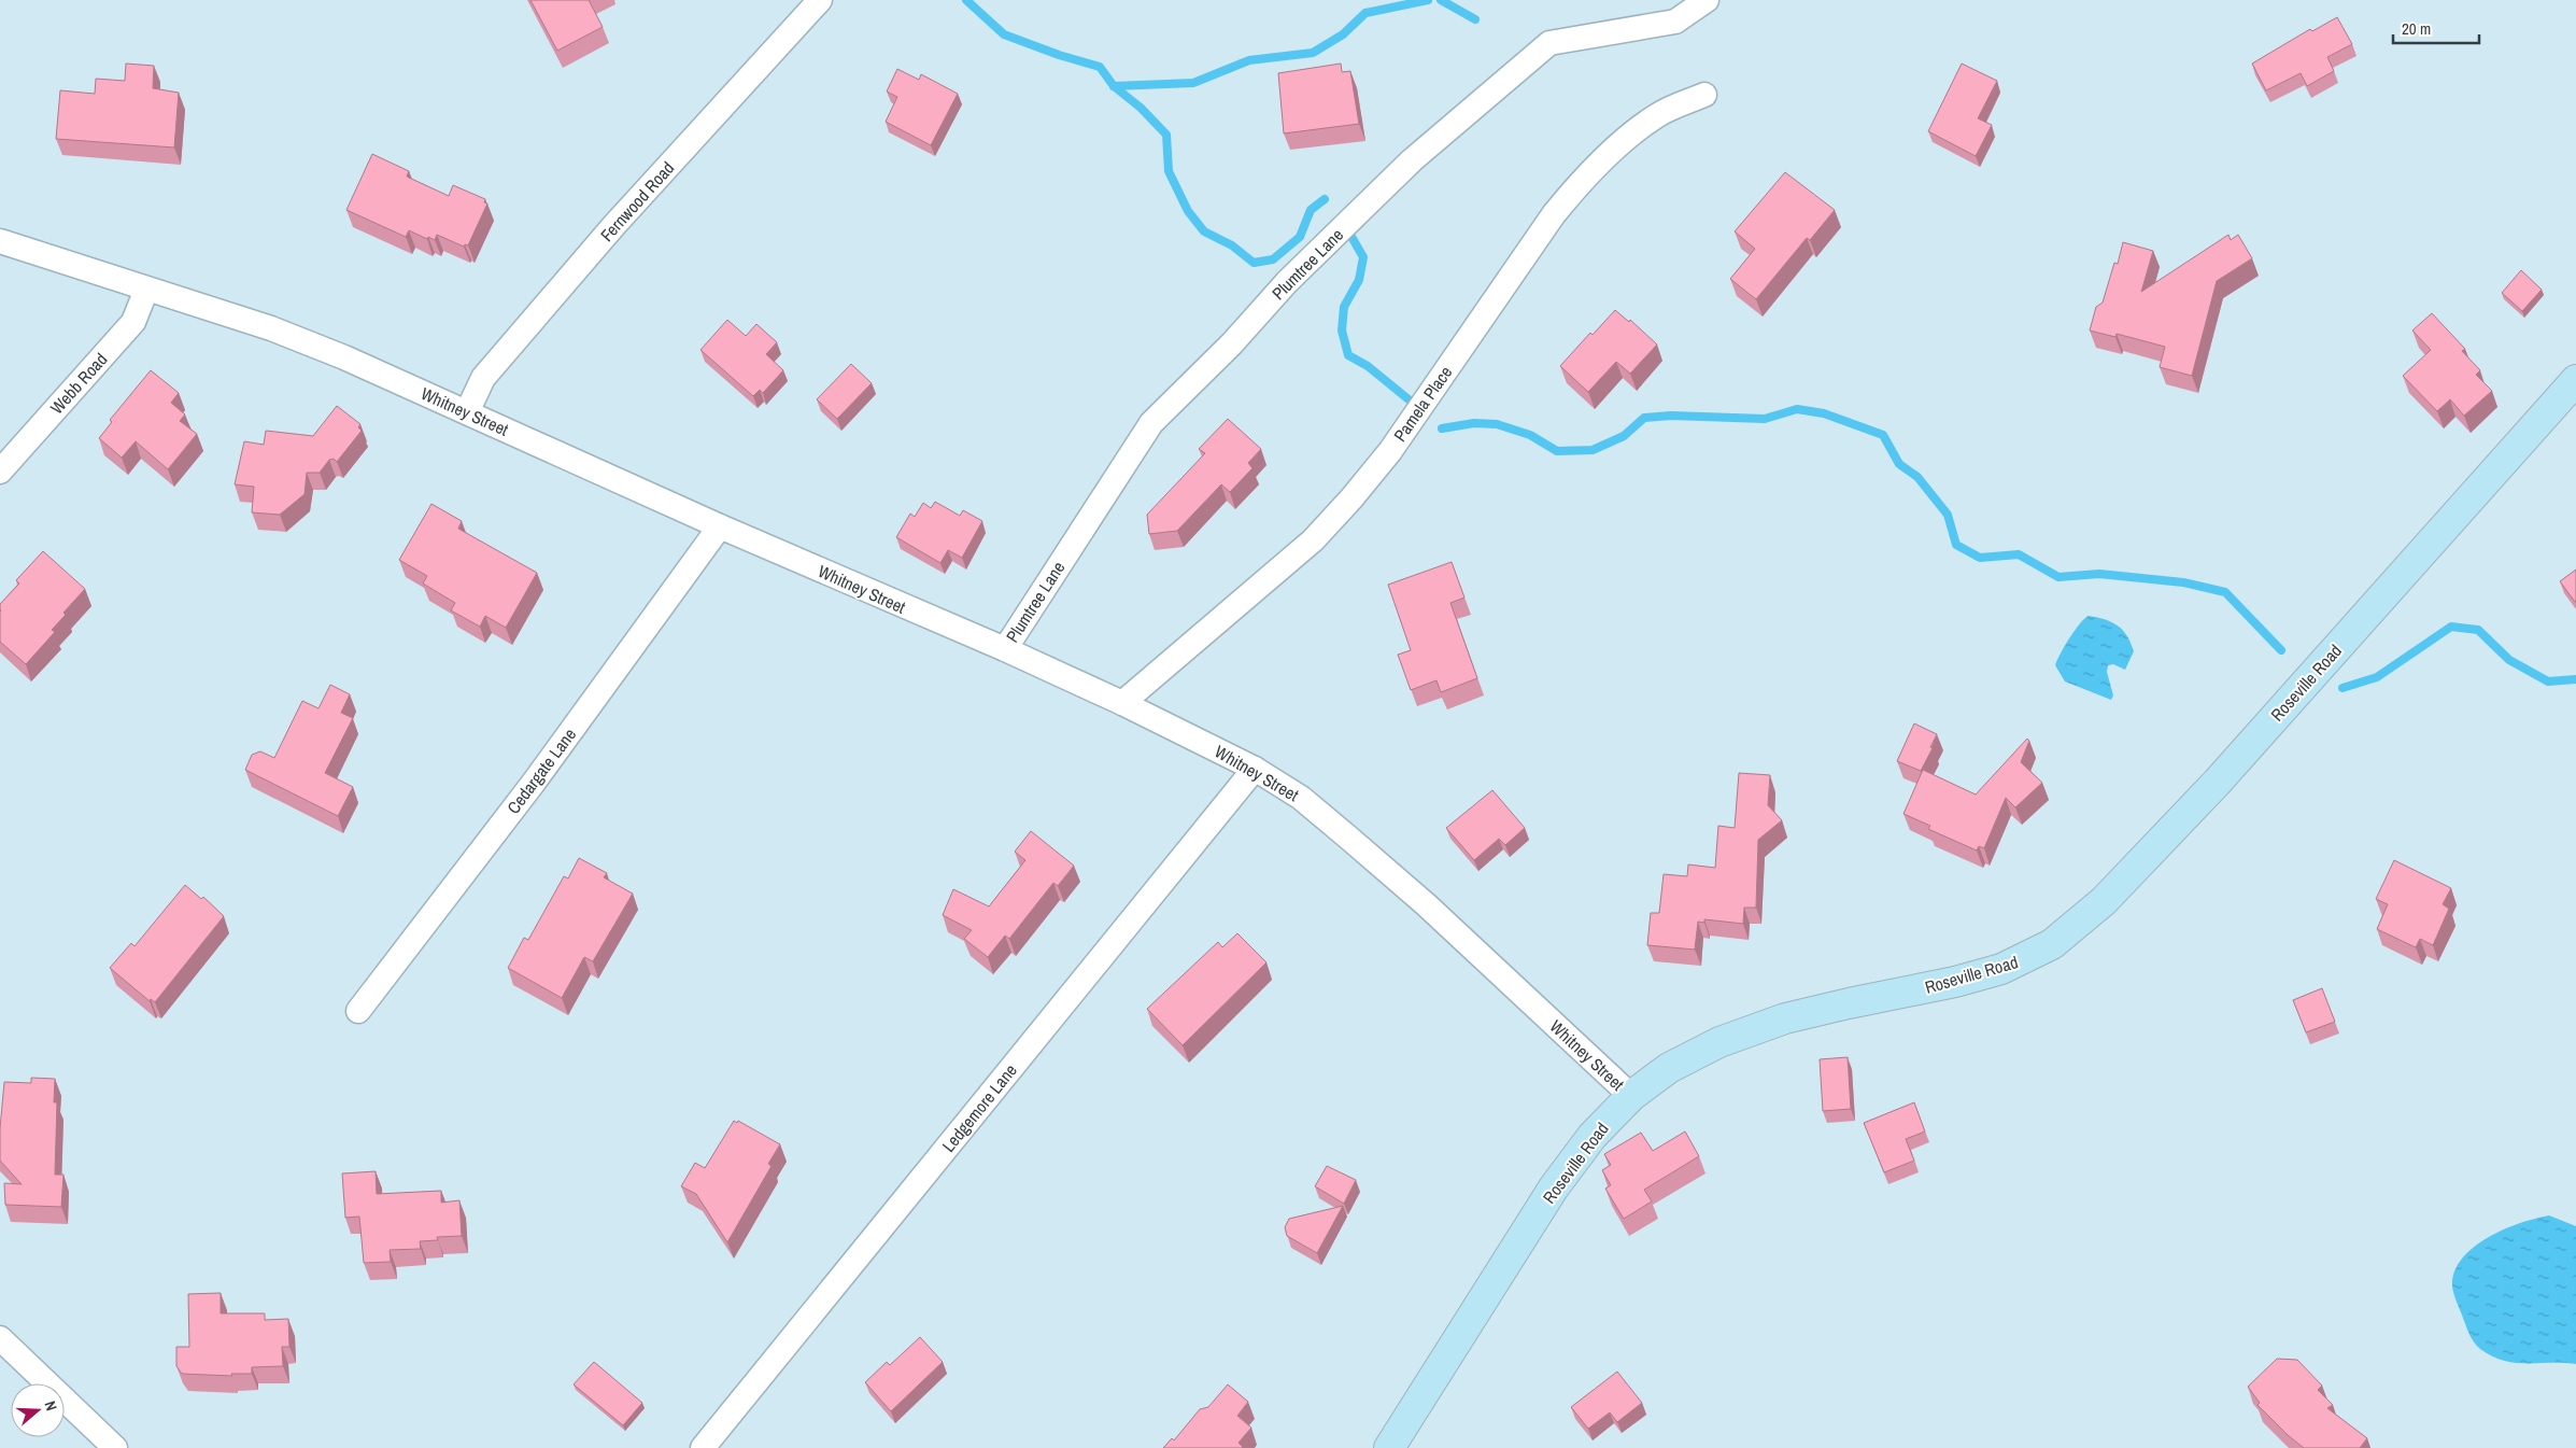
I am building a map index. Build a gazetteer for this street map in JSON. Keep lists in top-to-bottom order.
{
  "streets": {
    "street": [
      "Fernwood Road",
      "Plumtree Lane",
      "Webb Road",
      "Pamela Place",
      "Whitney Street",
      "Roseville Road",
      "Cedargate Lane",
      "Ledgemore Lane"
    ]
  },
  "crossings": [
    ["Fernwood Road", "Whitney Street"],
    ["Plumtree Lane", "Whitney Street"],
    ["Webb Road", "Whitney Street"],
    ["Pamela Place", "Whitney Street"],
    ["Whitney Street", "Roseville Road"],
    ["Whitney Street", "Cedargate Lane"],
    ["Whitney Street", "Ledgemore Lane"]
  ],
  "scale_bar": "20 m",
  "north": "right"
}
